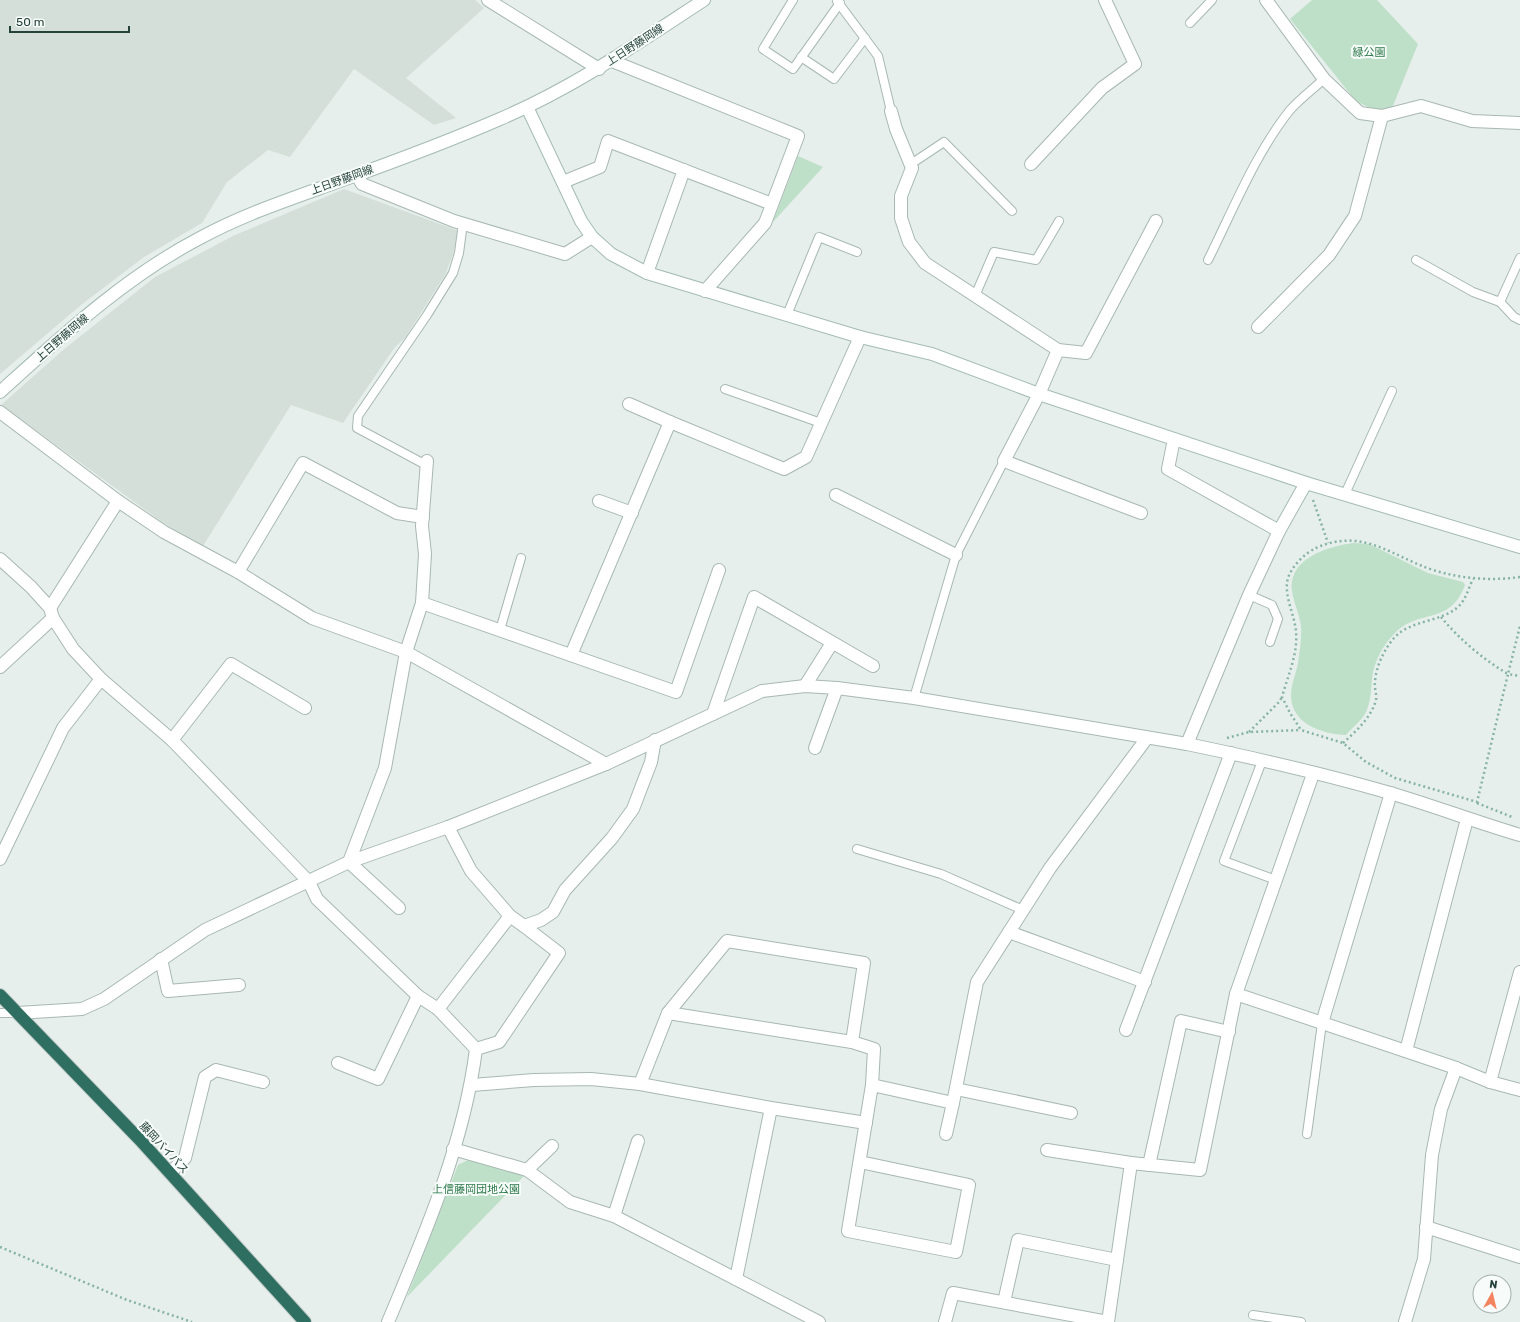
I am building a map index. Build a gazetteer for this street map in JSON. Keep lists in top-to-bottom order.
{
  "streets": {
    "highway": ["藤岡バイパス"],
    "street": ["上日野藤岡線"]
  },
  "parks": ["緑公園", "上信藤岡団地公園"],
  "scale_bar": "50 m",
  "north": "top"
}
